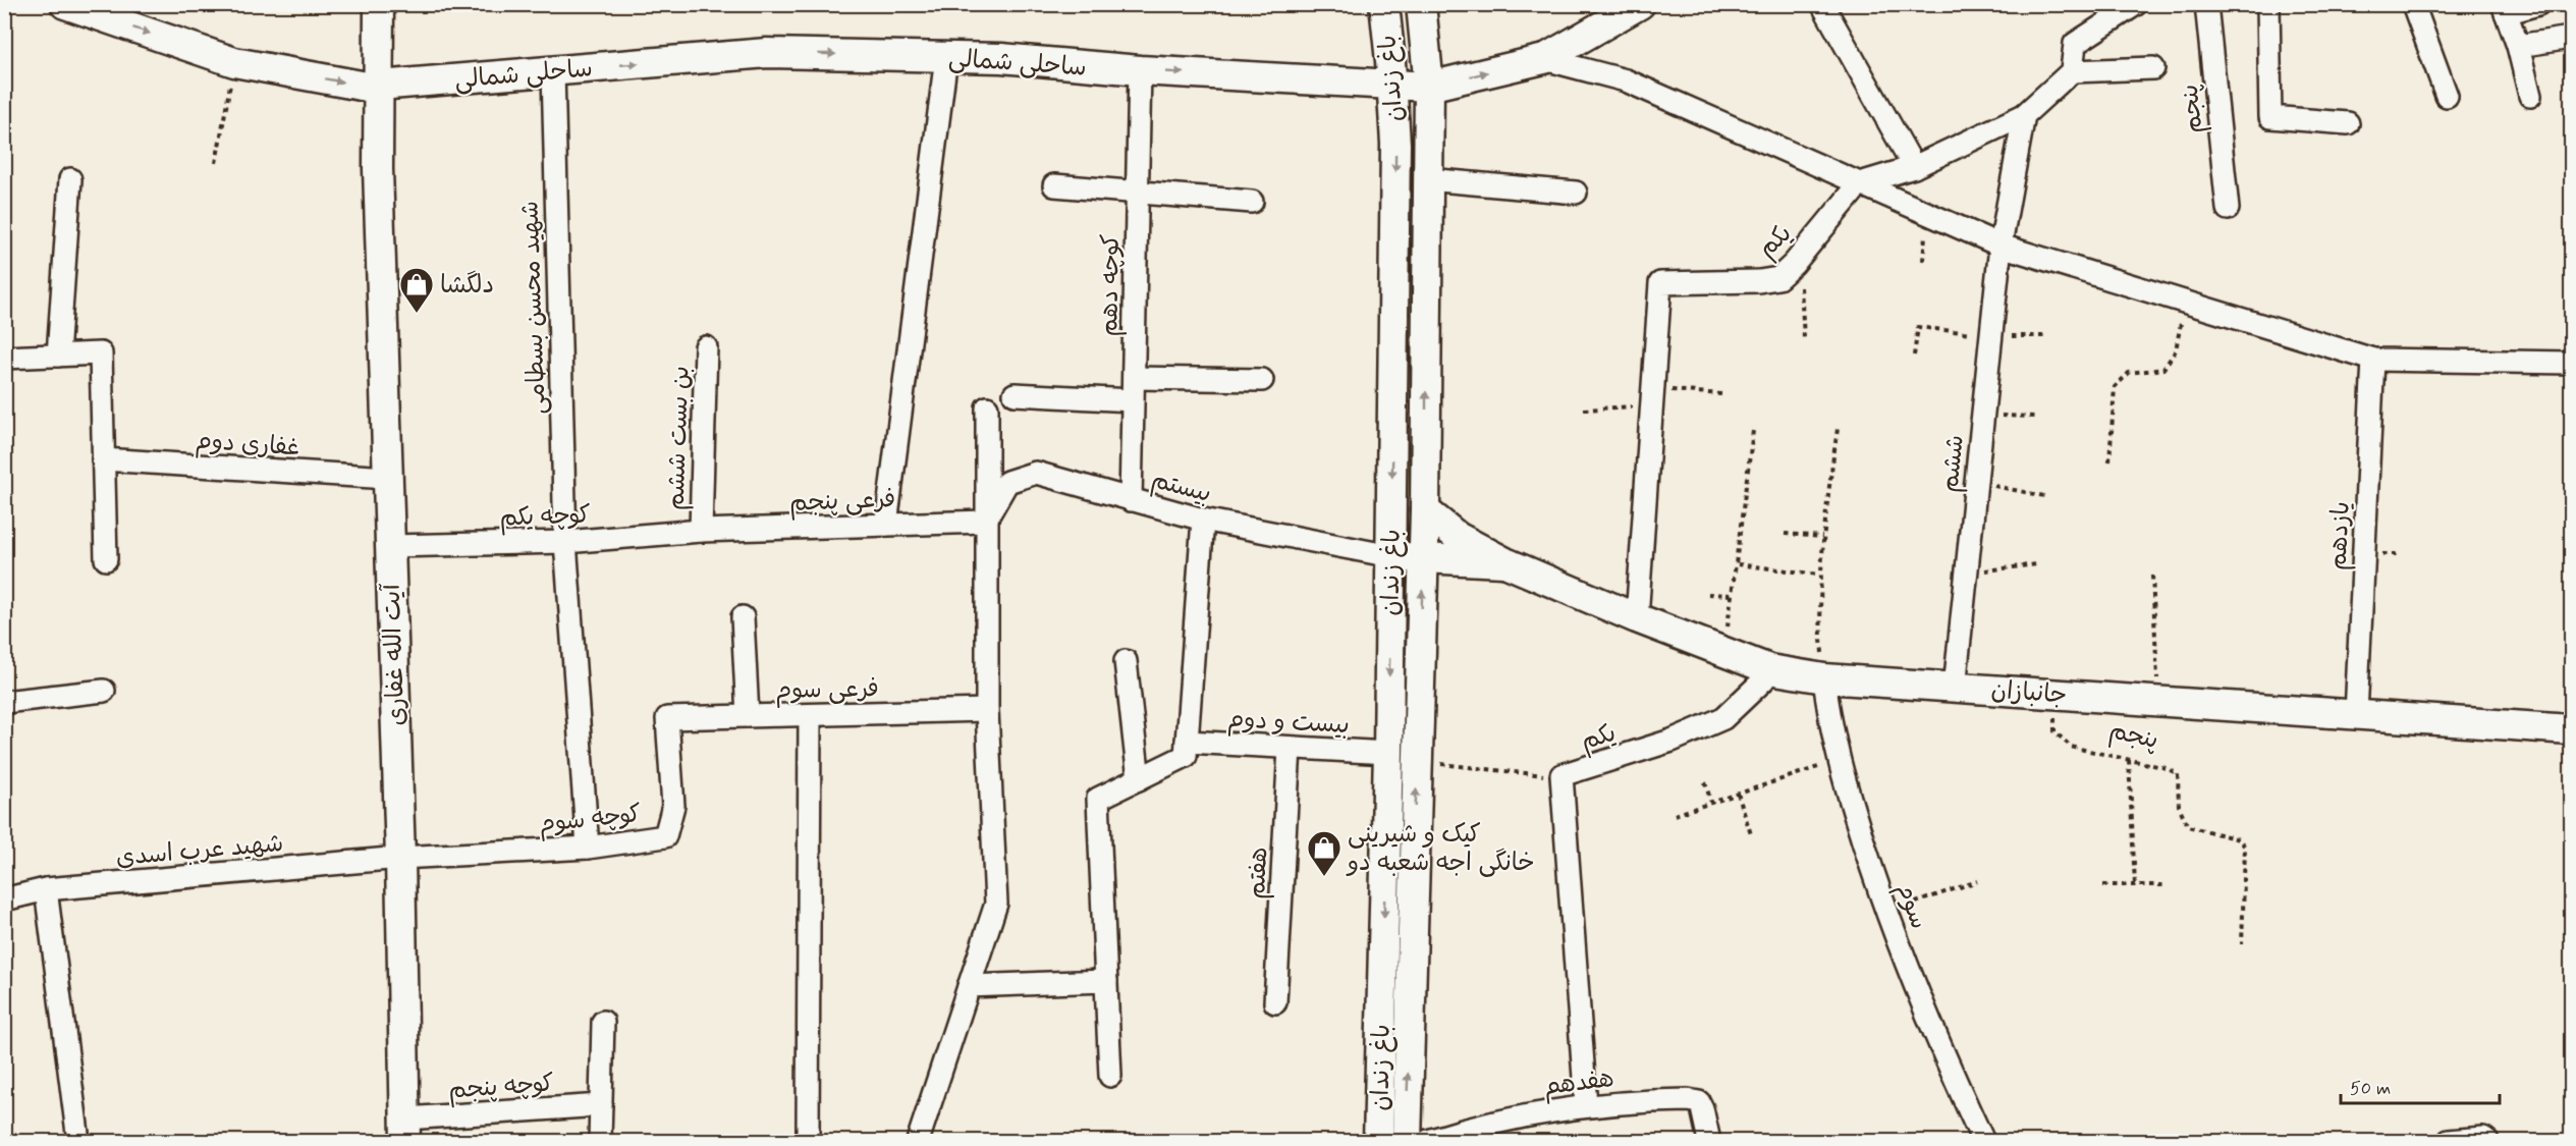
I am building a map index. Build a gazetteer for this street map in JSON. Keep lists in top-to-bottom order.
{
  "streets": {
    "street": [
      "ساحلی شمالی",
      "باغ زندان",
      "پنجم",
      "یکم",
      "کوچه دهم",
      "شهید محسن بسطامی",
      "بن بست ششم",
      "غفاری دوم",
      "ششم",
      "بیستم",
      "فرعی پنجم",
      "کوچه یکم",
      "یازدهم",
      "آیت الله غفاری",
      "فرعی سوم",
      "جانبازان",
      "بیست و دوم",
      "کوچه سوم",
      "شهید عرب اسدی",
      "هفتم",
      "سوم",
      "هفدهم",
      "کوچه پنجم"
    ]
  },
  "crossings": [
    ["ساحلی شمالی", "باغ زندان"],
    ["ساحلی شمالی", "کوچه دهم"],
    ["ساحلی شمالی", "شهید محسن بسطامی"],
    ["ساحلی شمالی", "آیت الله غفاری"],
    ["باغ زندان", "یکم"],
    ["باغ زندان", "بیستم"],
    ["باغ زندان", "جانبازان"],
    ["باغ زندان", "بیست و دوم"],
    ["پنجم", "جانبازان"],
    ["یکم", "جانبازان"],
    ["کوچه دهم", "بیستم"],
    ["شهید محسن بسطامی", "کوچه یکم"],
    ["شهید محسن بسطامی", "کوچه سوم"],
    ["بن بست ششم", "فرعی پنجم"],
    ["بن بست ششم", "کوچه یکم"],
    ["غفاری دوم", "آیت الله غفاری"],
    ["ششم", "جانبازان"],
    ["بیستم", "فرعی پنجم"],
    ["بیستم", "جانبازان"],
    ["فرعی پنجم", "کوچه یکم"],
    ["کوچه یکم", "آیت الله غفاری"],
    ["یازدهم", "جانبازان"],
    ["آیت الله غفاری", "کوچه سوم"],
    ["آیت الله غفاری", "شهید عرب اسدی"],
    ["آیت الله غفاری", "کوچه پنجم"],
    ["فرعی سوم", "کوچه سوم"],
    ["جانبازان", "سوم"],
    ["بیست و دوم", "هفتم"],
    ["کوچه سوم", "شهید عرب اسدی"]
  ],
  "one_way": ["ساحلی شمالی"],
  "places": {
    "shop": ["دلگشا", "کیک و شیرینی خانگی اجه شعبه دو"]
  },
  "scale_bar": "50 m"
}
